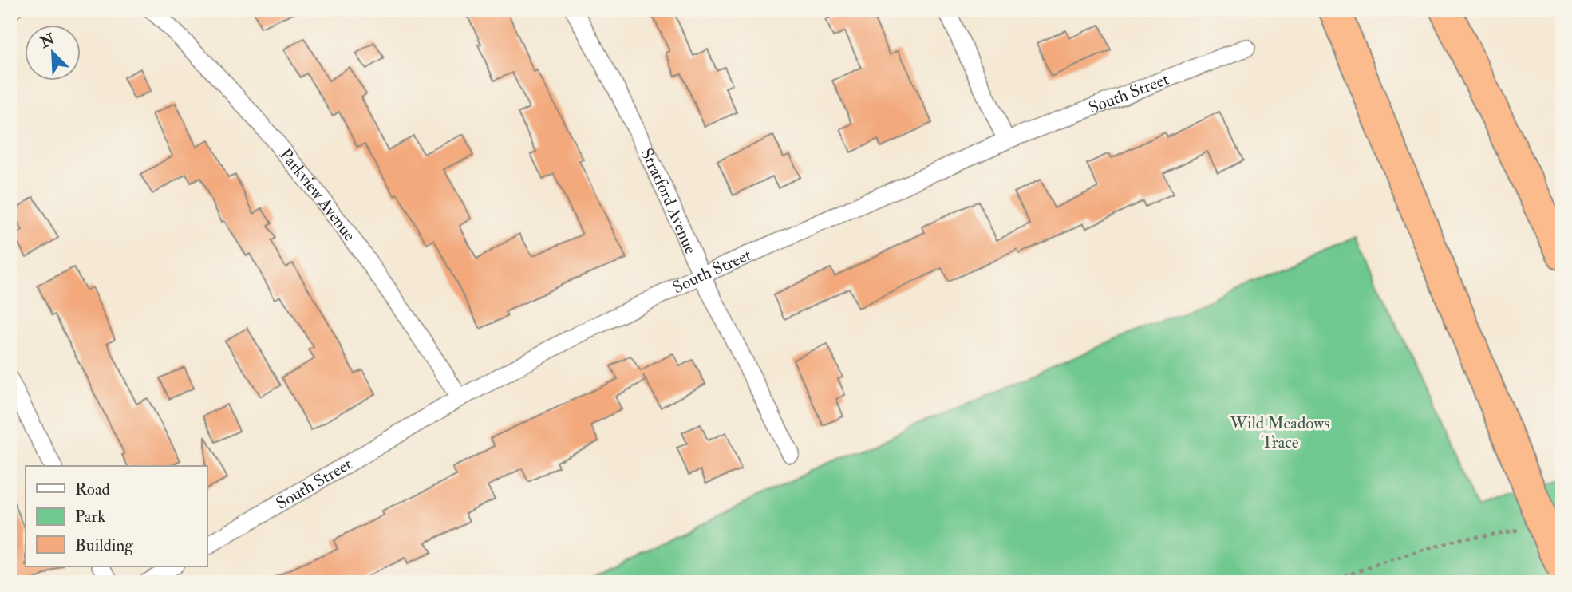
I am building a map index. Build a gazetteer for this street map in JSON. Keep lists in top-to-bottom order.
{
  "streets": {
    "street": ["South Street", "Parkview Avenue", "Stratford Avenue"]
  },
  "crossings": [
    ["South Street", "Parkview Avenue"],
    ["South Street", "Stratford Avenue"]
  ],
  "parks": ["Wild Meadows Trace"],
  "legend": ["Road", "Park", "Building"],
  "north": "top left"
}
